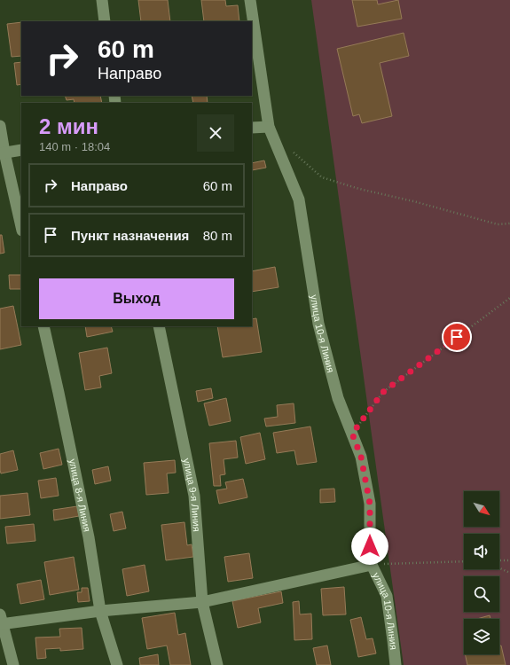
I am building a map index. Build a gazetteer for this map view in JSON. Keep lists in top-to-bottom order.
{
  "streets": {
    "street": ["улица 10-я Линия", "улица 9-я Линия", "улица 8-я Линия"]
  },
  "north": "bottom right",
  "page": {
    "turn": ["60 m", "Направо"],
    "heading": ["2 мин", "140 m · 18:04"],
    "list": [
      {
        "name": "Направо",
        "value": "60 m"
      },
      {
        "name": "Пункт назначения",
        "value": "80 m"
      }
    ],
    "buttons": "Выход"
  }
}
